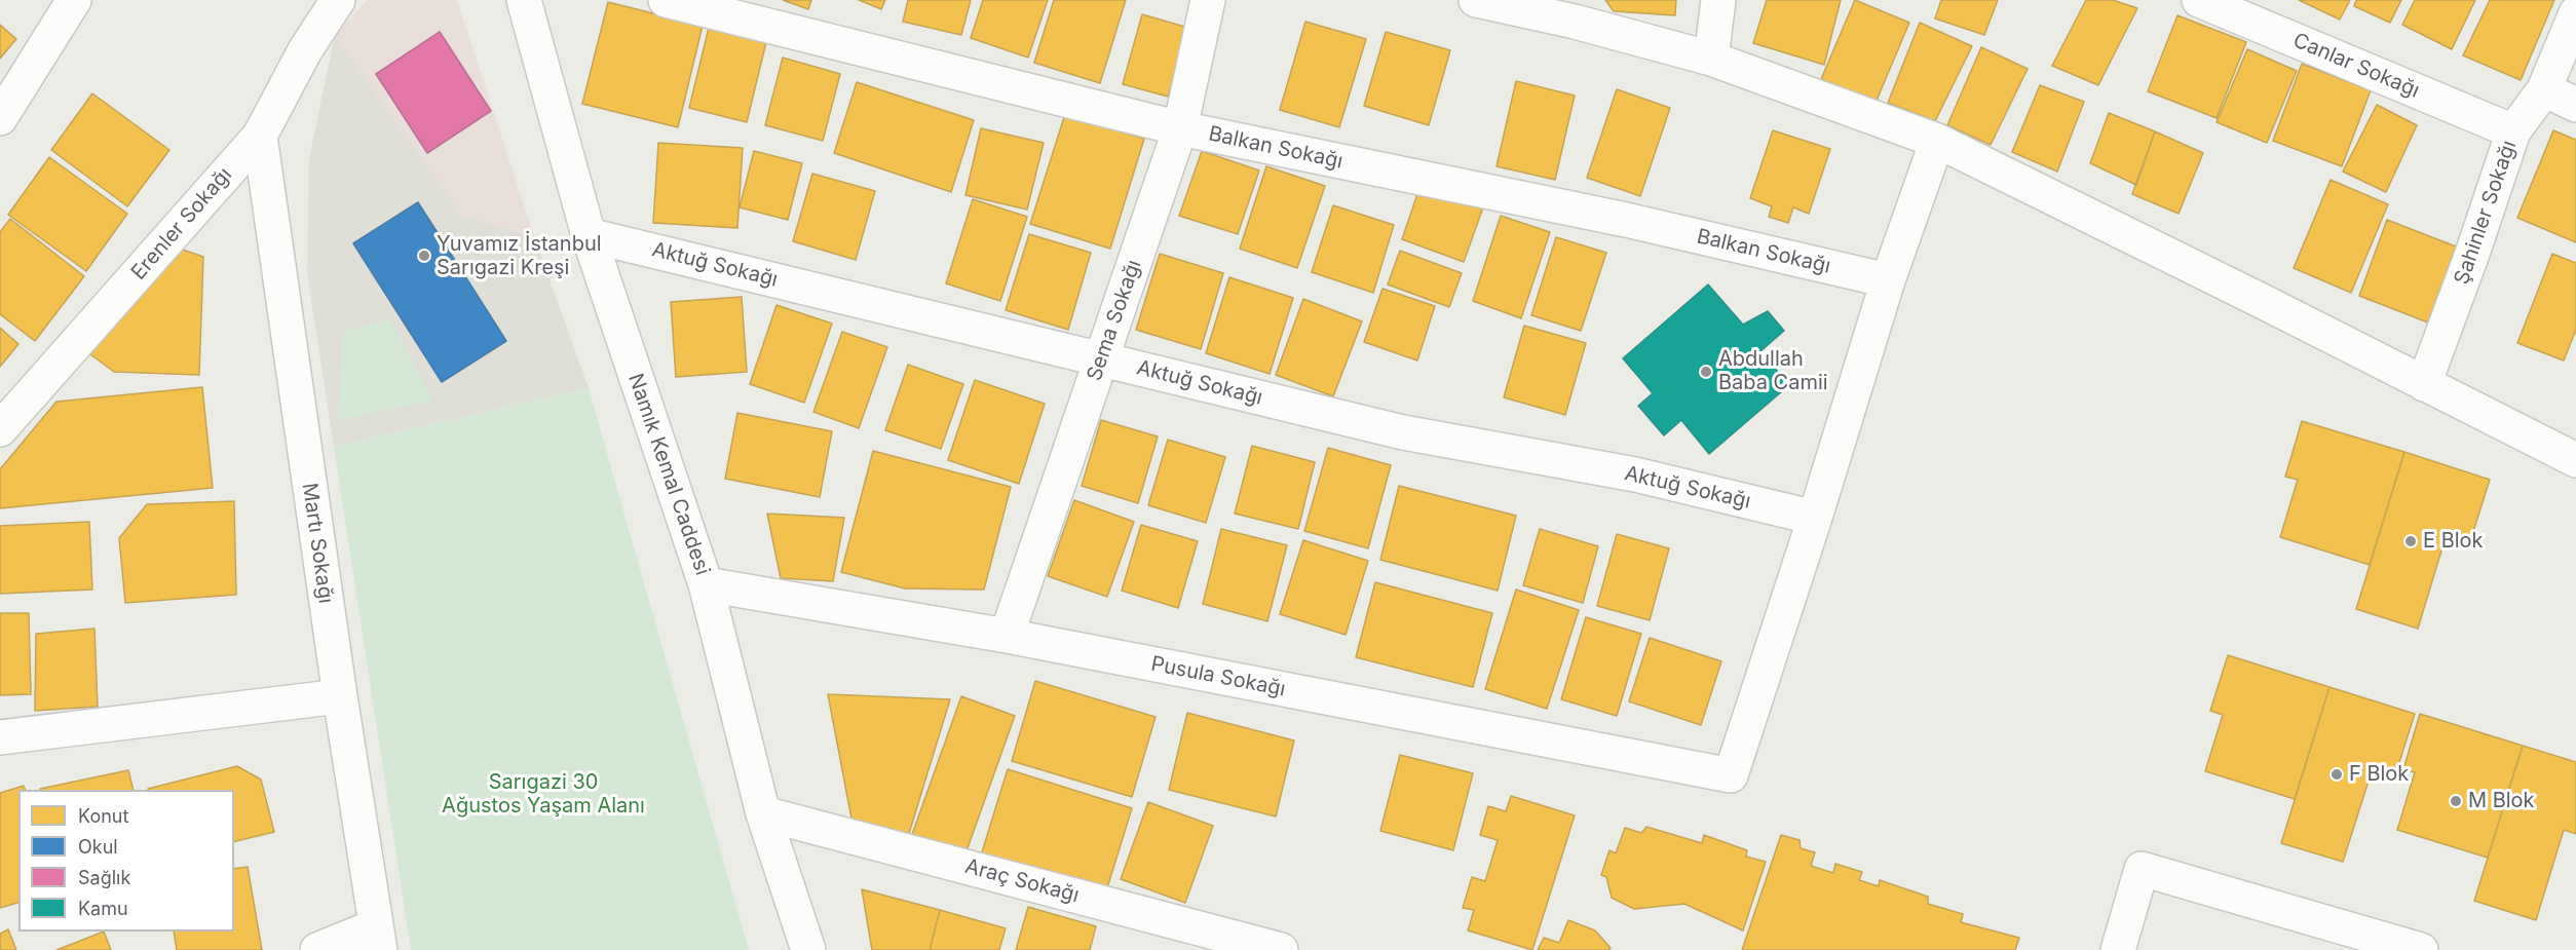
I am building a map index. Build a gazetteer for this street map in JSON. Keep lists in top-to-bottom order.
{
  "streets": {
    "street": [
      "Canlar Sokağı",
      "Balkan Sokağı",
      "Şahinler Sokağı",
      "Erenler Sokağı",
      "Aktuğ Sokağı",
      "Sema Sokağı",
      "Namık Kemal Caddesi",
      "Martı Sokağı",
      "Pusula Sokağı",
      "Araç Sokağı"
    ]
  },
  "crossings": [
    ["Canlar Sokağı", "Şahinler Sokağı"],
    ["Balkan Sokağı", "Sema Sokağı"],
    ["Erenler Sokağı", "Martı Sokağı"],
    ["Aktuğ Sokağı", "Sema Sokağı"],
    ["Aktuğ Sokağı", "Namık Kemal Caddesi"],
    ["Aktuğ Sokağı", "Pusula Sokağı"],
    ["Sema Sokağı", "Pusula Sokağı"],
    ["Namık Kemal Caddesi", "Pusula Sokağı"],
    ["Namık Kemal Caddesi", "Araç Sokağı"]
  ],
  "parks": ["Sarıgazi 30 Ağustos Yaşam Alanı"],
  "places": [
    "Yuvamız İstanbul Sarıgazi Kreşi",
    "Abdullah Baba Camii",
    "E Blok",
    "F Blok",
    "M Blok"
  ],
  "legend": [
    "Konut",
    "Okul",
    "Sağlık",
    "Kamu"
  ]
}
